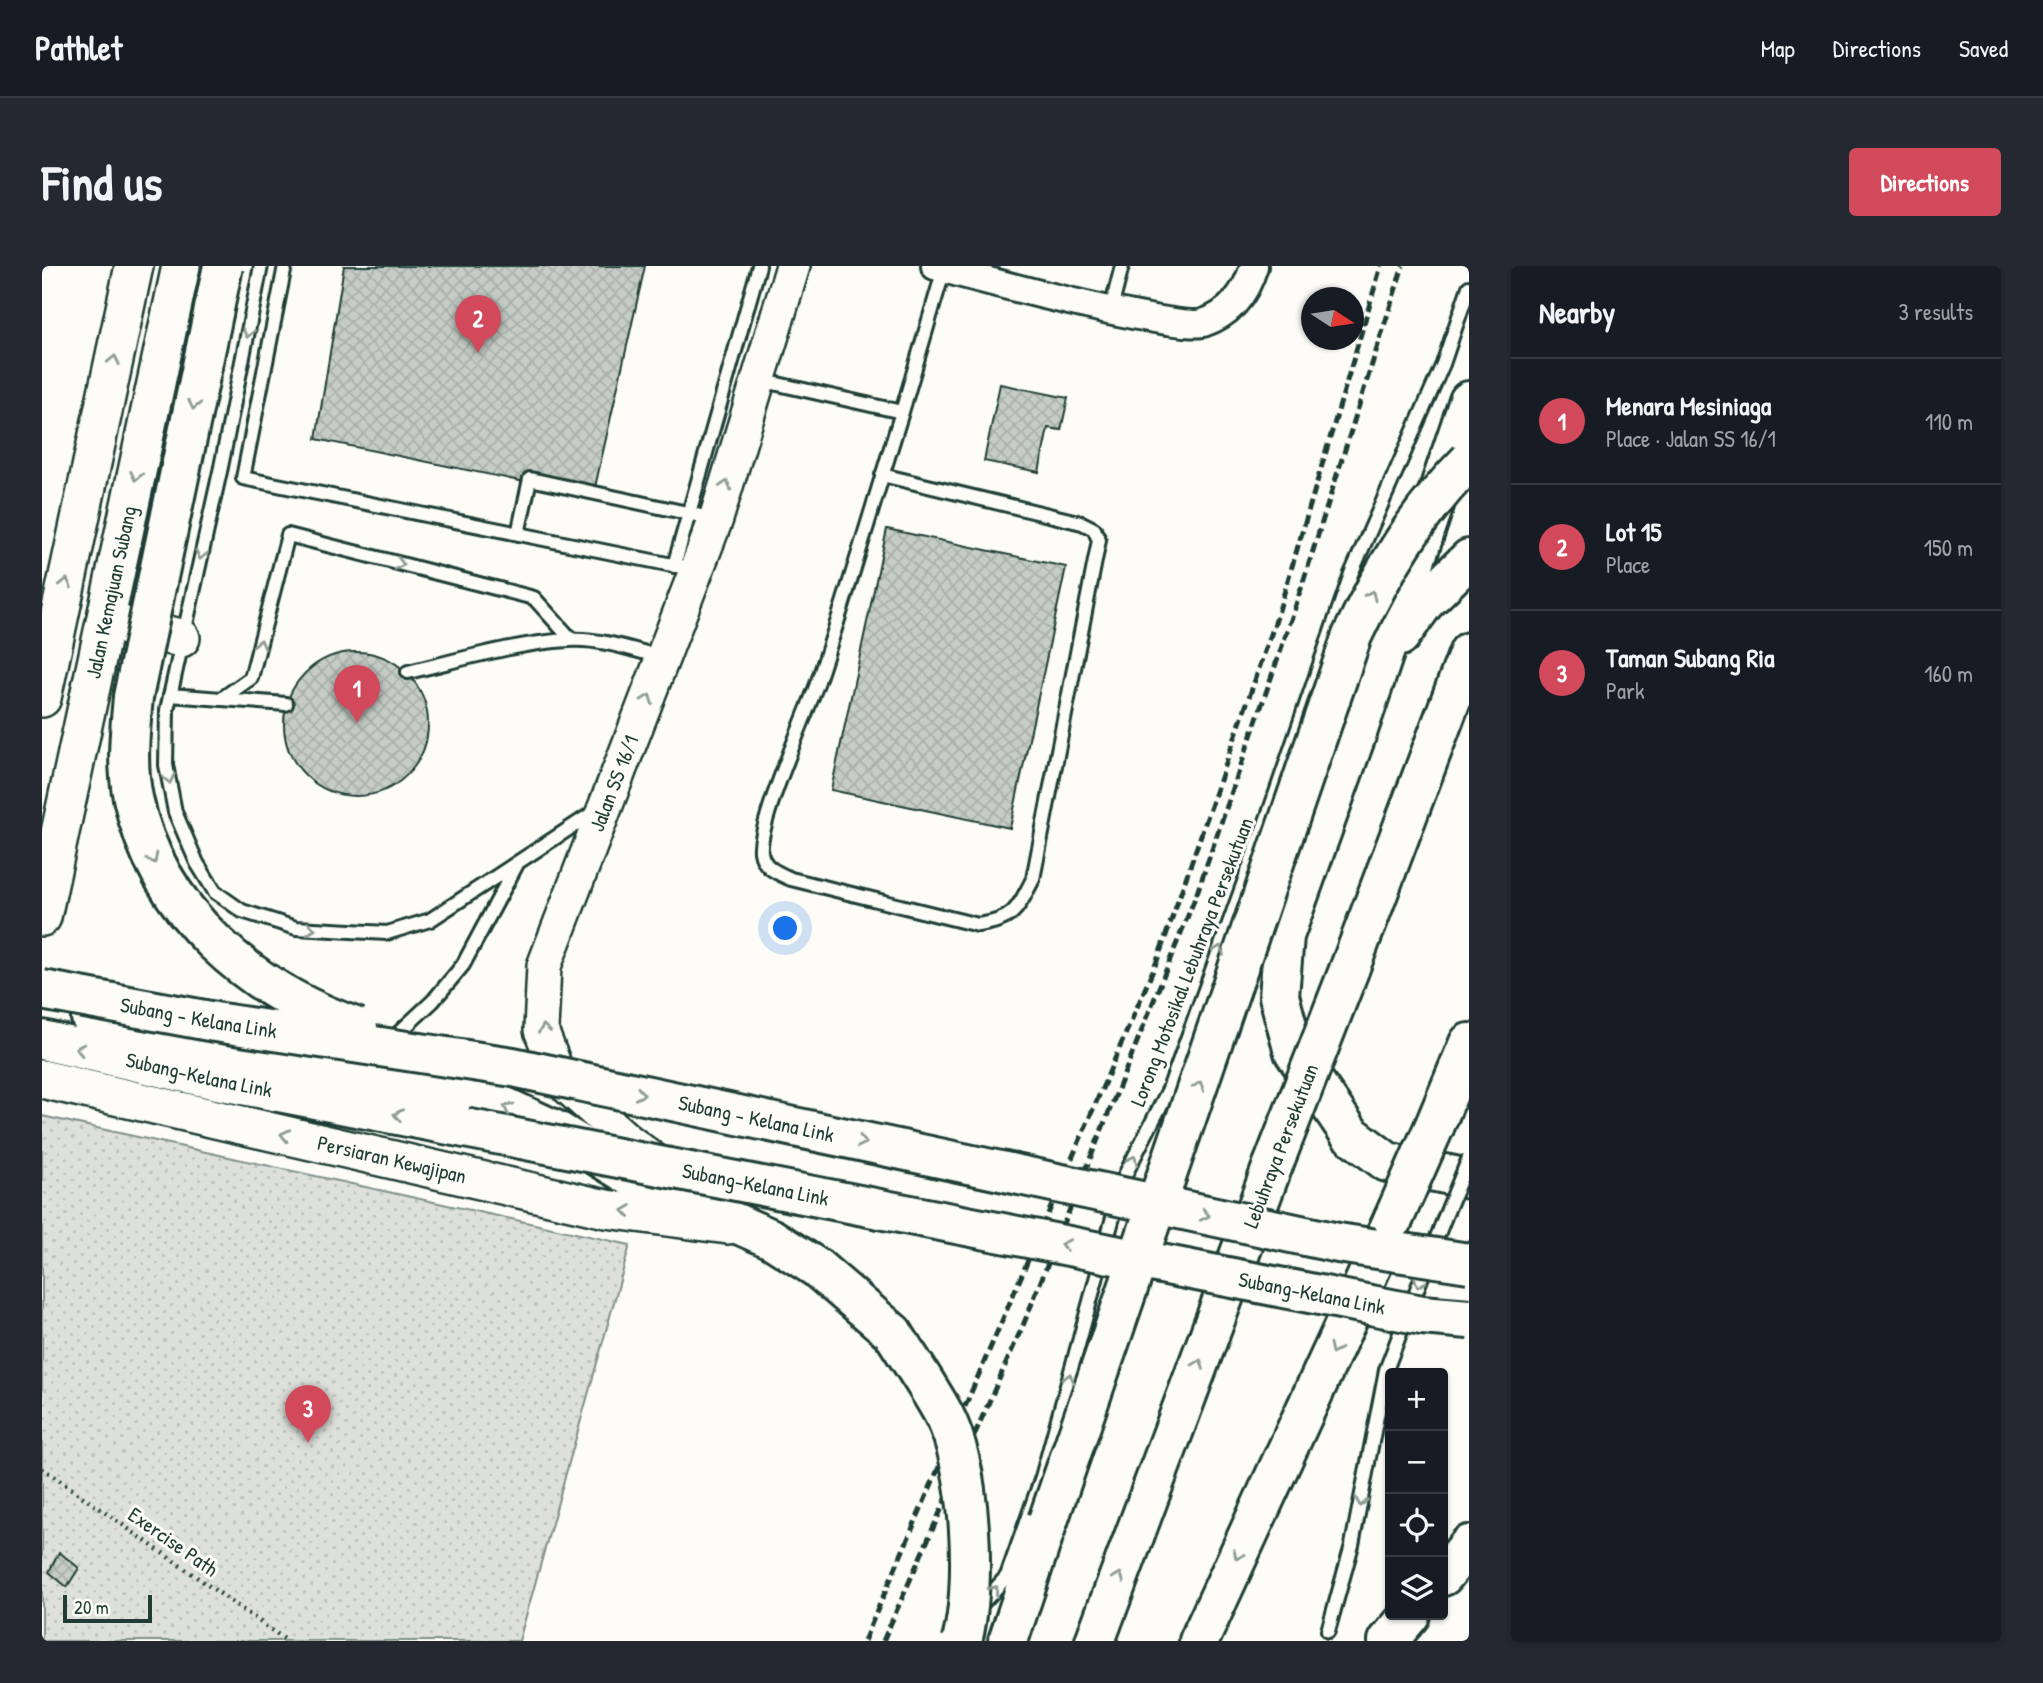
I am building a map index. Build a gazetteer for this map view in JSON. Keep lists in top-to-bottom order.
{
  "streets": {
    "main road": [
      "Jalan Kemajuan Subang",
      "Subang - Kelana Link",
      "Subang-Kelana Link",
      "Lebuhraya Persekutuan",
      "Persiaran Kewajipan"
    ],
    "street": ["Jalan SS 16/1"],
    "lane": ["Lorong Motosikal Lebuhraya Persekutuan"],
    "path": ["Exercise Path"]
  },
  "crossings": [
    ["Jalan SS 16/1", "Persiaran Kewajipan"]
  ],
  "one_way": ["Jalan SS 16/1", "Lorong Motosikal Lebuhraya Persekutuan", "Subang - Kelana Link"],
  "scale_bar": "20 m",
  "north": "right",
  "page": {
    "header": "Pathlet",
    "nav": ["Map", "Directions", "Saved"],
    "buttons": "Directions",
    "title": "Find us",
    "heading": ["Nearby", "3 results"],
    "pins": ["2", "1", "3"],
    "list": [
      {
        "mark": "1",
        "name": "Menara Mesiniaga",
        "note": "Place · Jalan SS 16/1",
        "value": "110 m"
      },
      {
        "mark": "2",
        "name": "Lot 15",
        "note": "Place",
        "value": "150 m"
      },
      {
        "mark": "3",
        "name": "Taman Subang Ria",
        "note": "Park",
        "value": "160 m"
      }
    ],
    "map_buttons": ["+", "−"],
    "scale": "20 m"
  }
}
